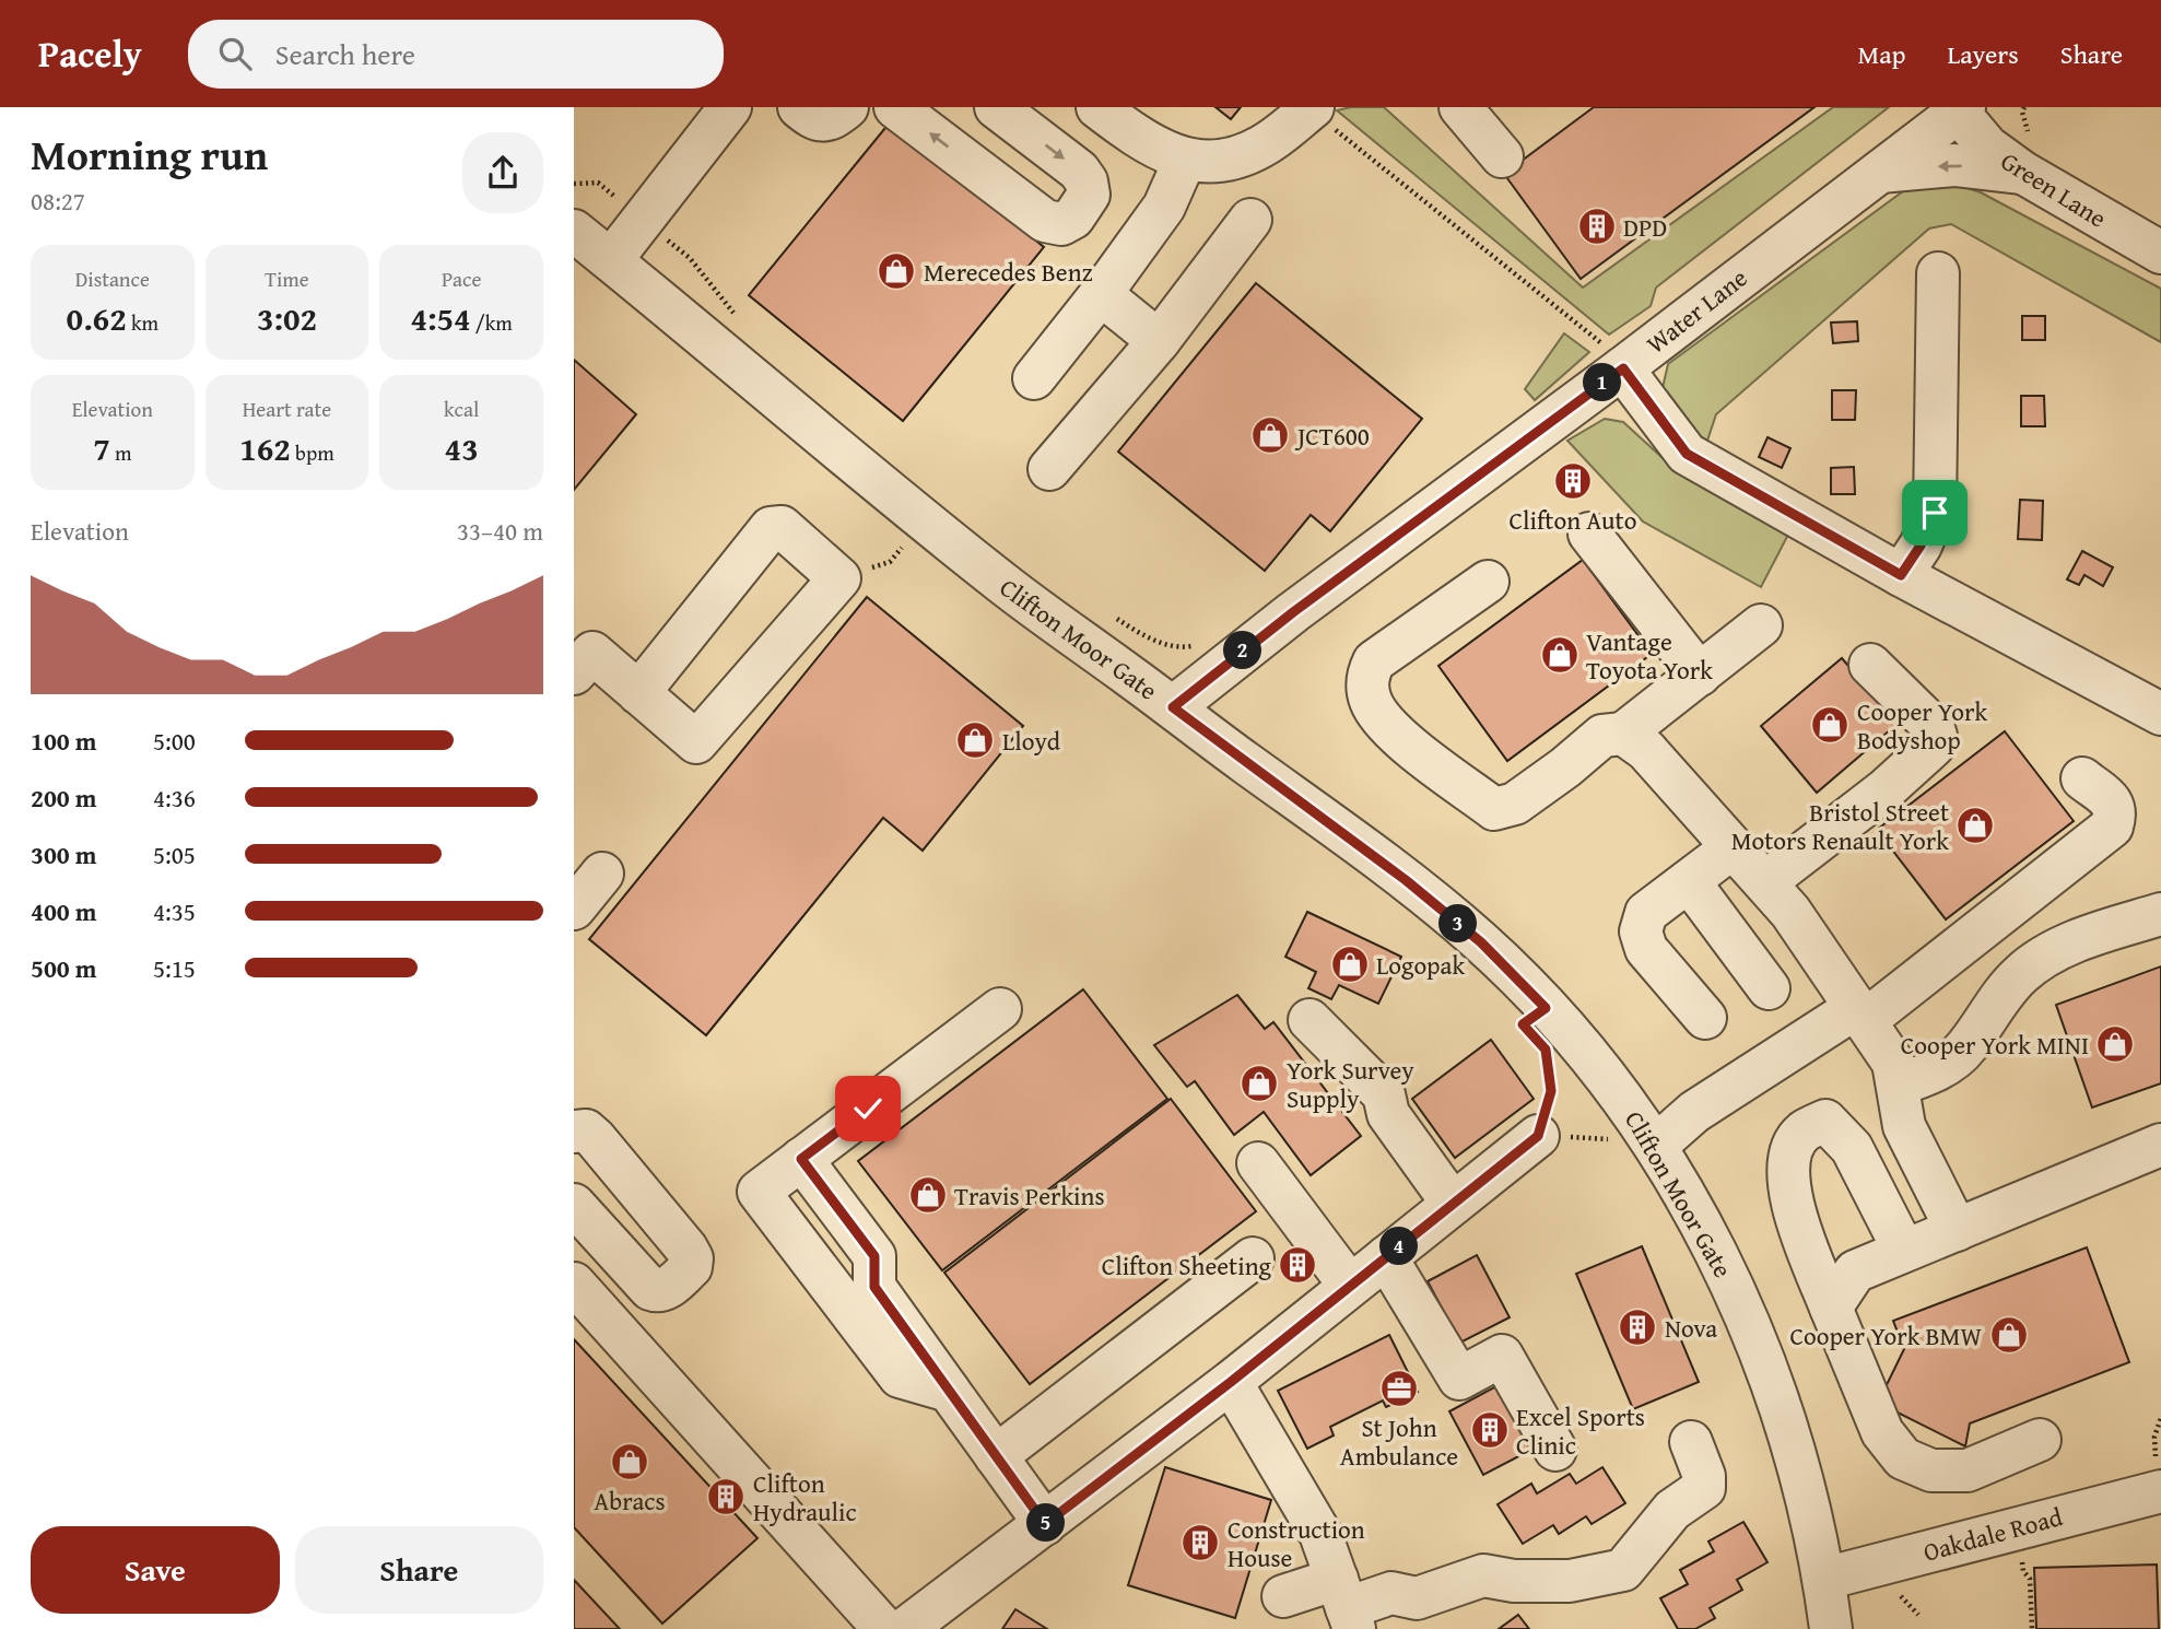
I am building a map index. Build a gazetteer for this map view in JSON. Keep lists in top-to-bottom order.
{
  "streets": {
    "street": [
      "Green Lane",
      "Water Lane",
      "Clifton Moor Gate",
      "Oakdale Road"
    ]
  },
  "crossings": [
    ["Green Lane", "Water Lane"],
    ["Water Lane", "Clifton Moor Gate"],
    ["Clifton Moor Gate", "Oakdale Road"]
  ],
  "places": {
    "building": [
      "DPD",
      "Clifton Auto",
      "Clifton Sheeting",
      "Nova",
      "Excel Sports Clinic",
      "Clifton Hydraulic",
      "Construction House"
    ],
    "shop": [
      "Merecedes Benz",
      "JCT600",
      "Vantage Toyota York",
      "Cooper York Bodyshop",
      "Lloyd",
      "Bristol Street Motors Renault York",
      "Logopak",
      "Cooper York MINI",
      "York Survey Supply",
      "Travis Perkins",
      "Cooper York BMW",
      "Abracs"
    ],
    "office": ["St John Ambulance"]
  },
  "page": {
    "header": "Pacely",
    "search": "Search here",
    "nav": ["Map", "Layers", "Share"],
    "heading": ["Morning run", "08:27"],
    "stats": [
      ["Distance", "0.62 km"],
      ["Time", "3:02"],
      ["Pace", "4:54 /km"],
      ["Elevation", "7 m"],
      ["Heart rate", "162 bpm"],
      ["kcal", "43"]
    ],
    "pins": [
      "1",
      "2",
      "3",
      "4",
      "5"
    ],
    "chart": ["Elevation", "33–40 m"],
    "list": [
      {
        "name": "100 m",
        "note": "5:00"
      },
      {
        "name": "200 m",
        "note": "4:36"
      },
      {
        "name": "300 m",
        "note": "5:05"
      },
      {
        "name": "400 m",
        "note": "4:35"
      },
      {
        "name": "500 m",
        "note": "5:15"
      }
    ],
    "buttons": ["Save", "Share"]
  }
}
